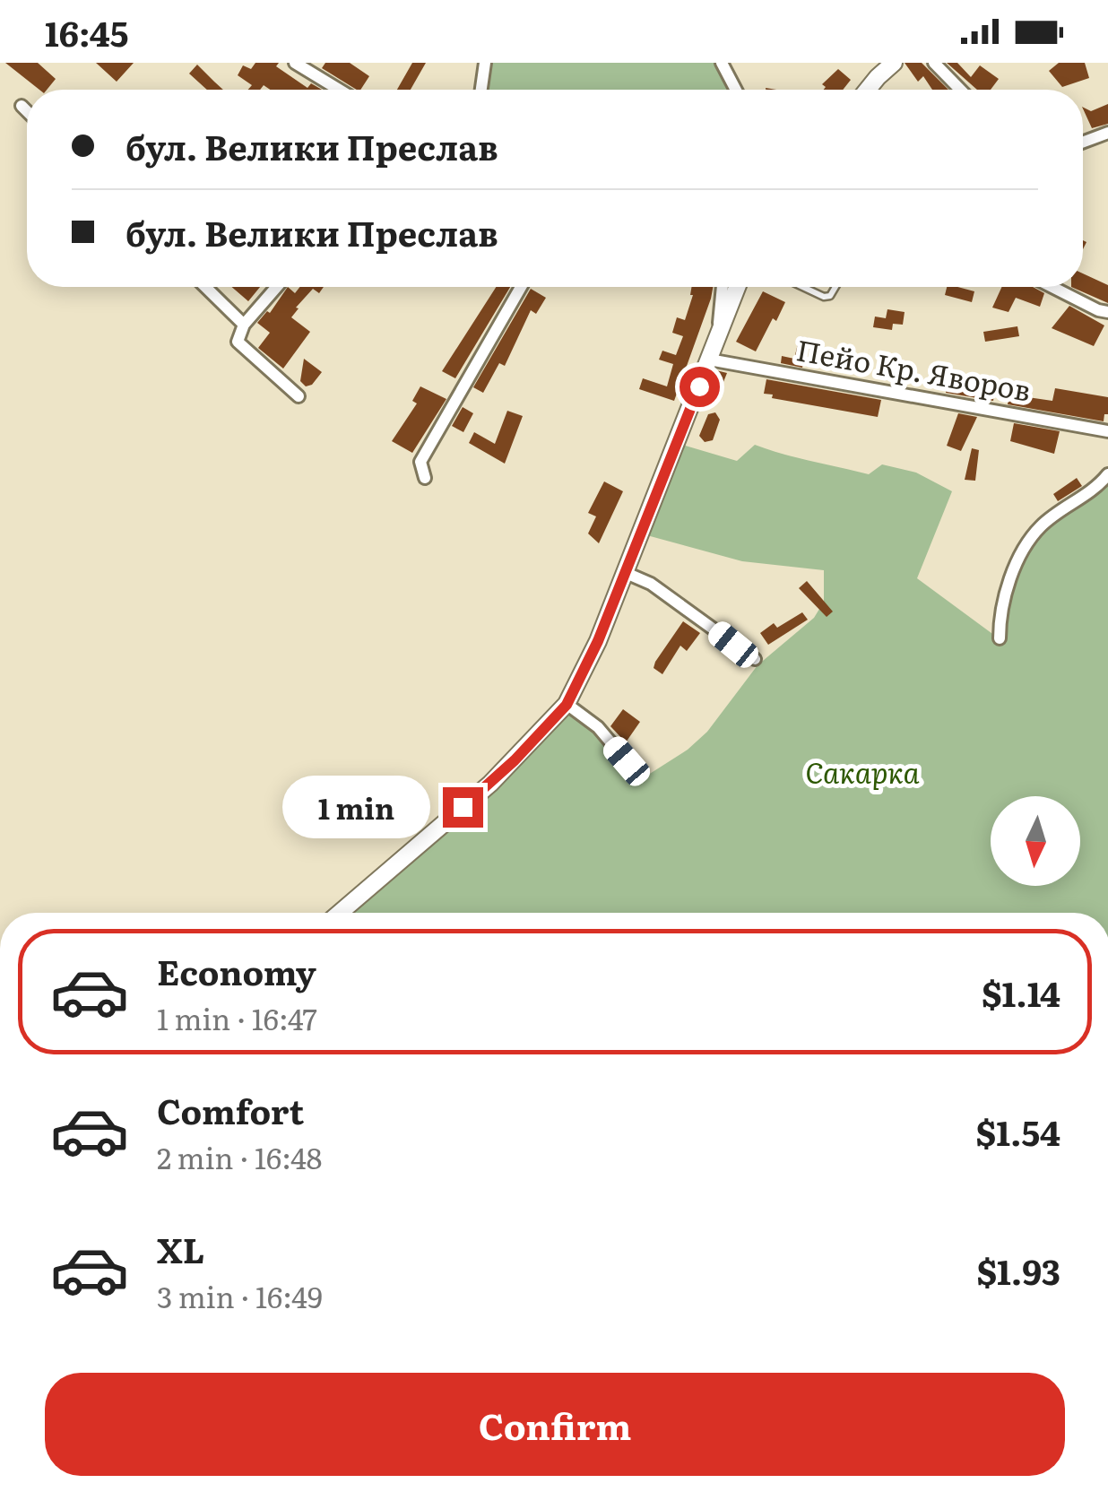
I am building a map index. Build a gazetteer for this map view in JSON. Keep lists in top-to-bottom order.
{
  "streets": {
    "street": ["Пейо Кр. Яворов"]
  },
  "parks": ["Сакарка"],
  "north": "bottom",
  "page": {
    "status": "16:45",
    "banner": ["бул. Велики Преслав", "бул. Велики Преслав"],
    "bubble": "1 min",
    "list": [
      {
        "name": "Economy",
        "note": "1 min · 16:47",
        "value": "$1.14"
      },
      {
        "name": "Comfort",
        "note": "2 min · 16:48",
        "value": "$1.54"
      },
      {
        "name": "XL",
        "note": "3 min · 16:49",
        "value": "$1.93"
      }
    ],
    "buttons": "Confirm"
  }
}
